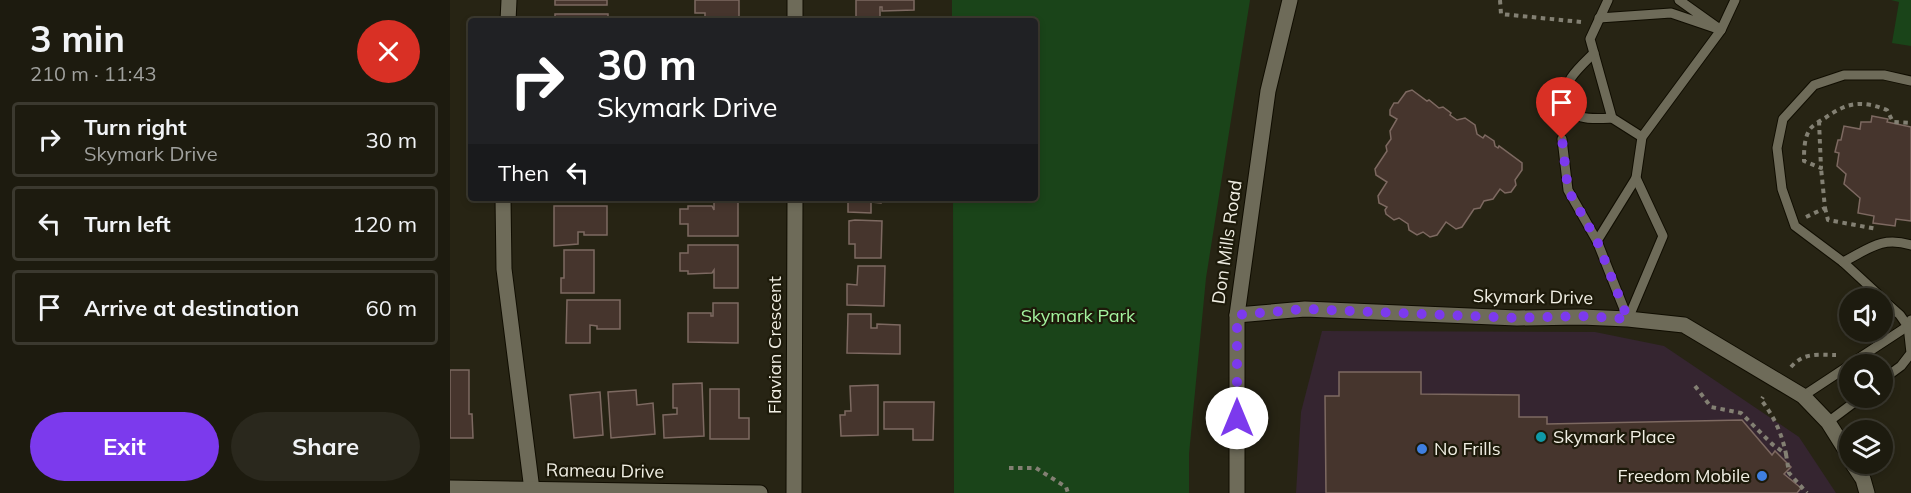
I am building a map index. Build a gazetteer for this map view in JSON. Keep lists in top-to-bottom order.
{
  "streets": {
    "street": [
      "Don Mills Road",
      "Skymark Drive",
      "Flavian Crescent",
      "Rameau Drive"
    ]
  },
  "crossings": [
    ["Don Mills Road", "Skymark Drive"]
  ],
  "parks": ["Skymark Park"],
  "places": ["Skymark Place", "No Frills", "Freedom Mobile"],
  "page": {
    "heading": ["3 min", "210 m · 11:43"],
    "turn": ["30 m", "Skymark Drive"],
    "list": [
      {
        "name": "Turn right",
        "note": "Skymark Drive",
        "value": "30 m"
      },
      {
        "name": "Turn left",
        "value": "120 m"
      },
      {
        "name": "Arrive at destination",
        "value": "60 m"
      }
    ],
    "then": "Then",
    "buttons": ["Exit", "Share"]
  }
}
